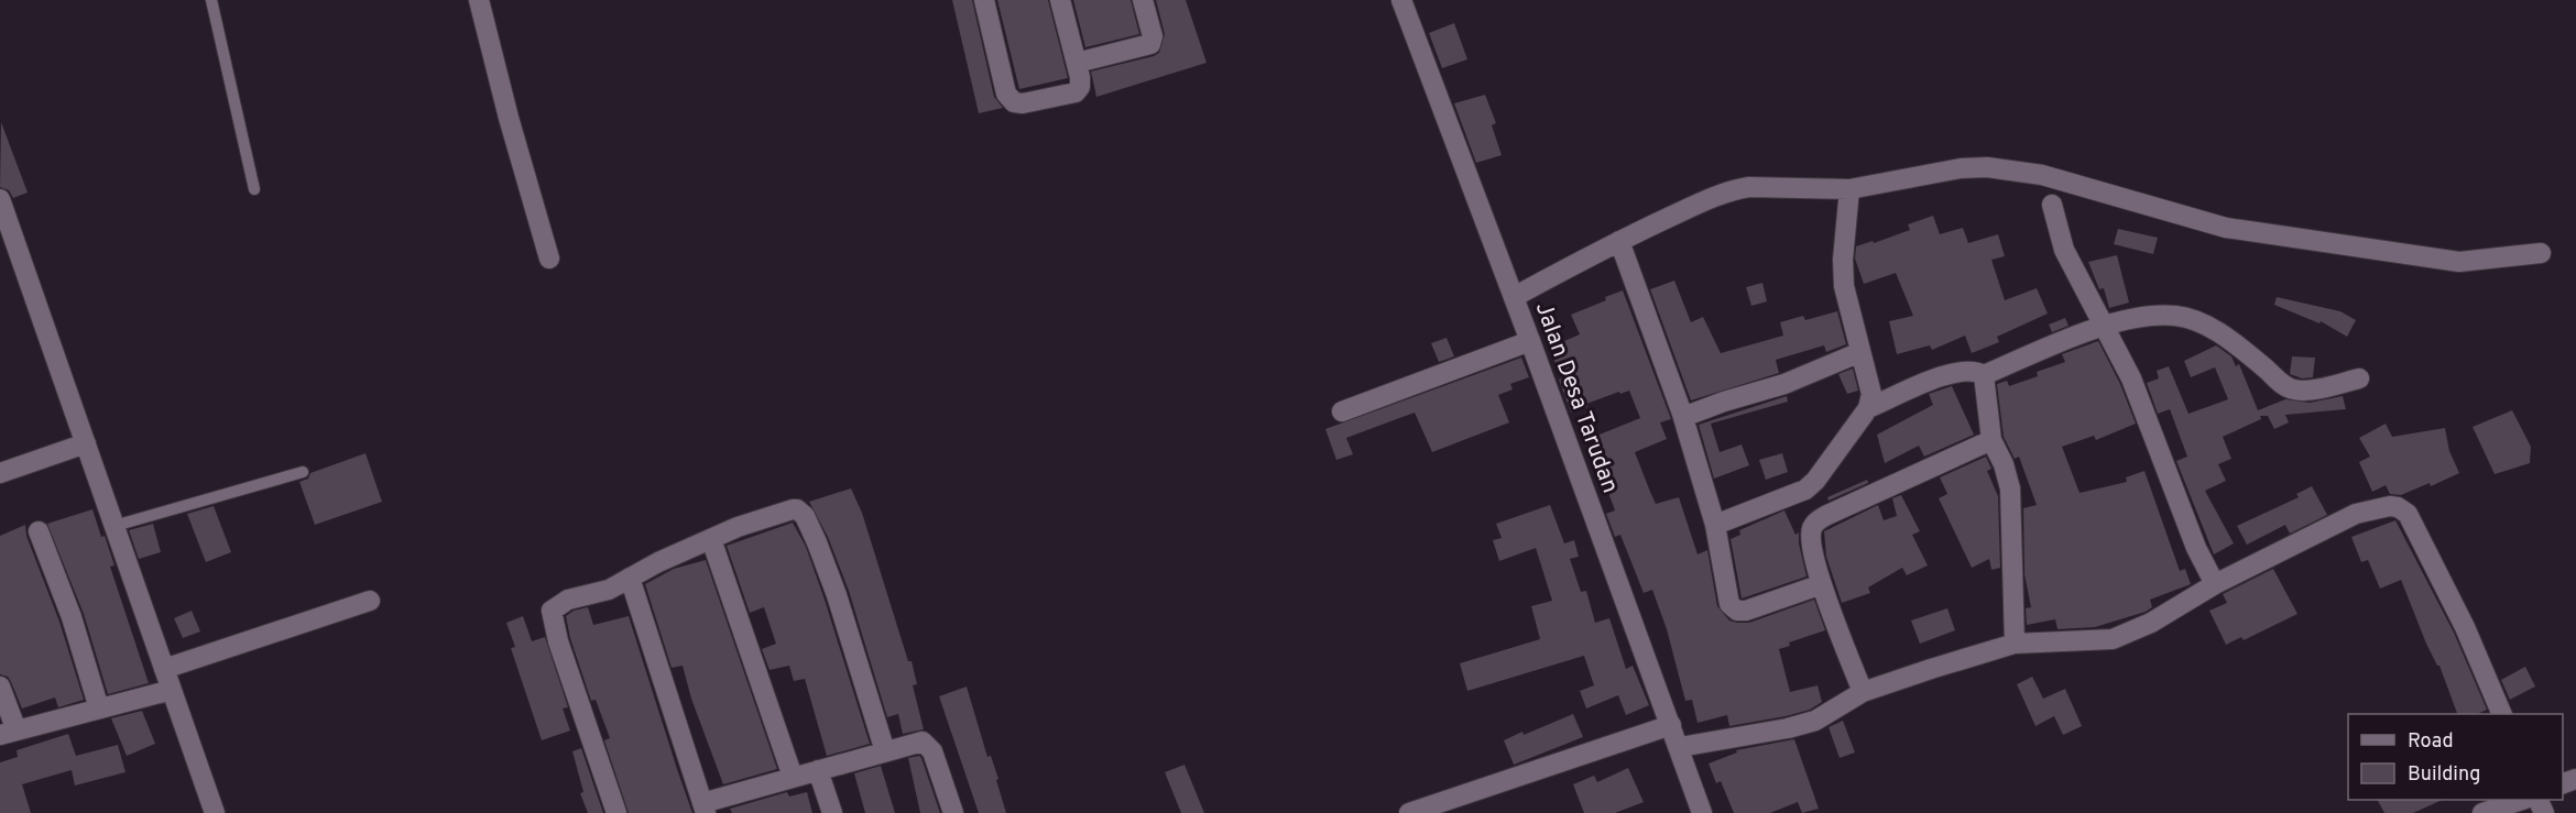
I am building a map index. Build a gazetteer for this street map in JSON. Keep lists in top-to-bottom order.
{
  "streets": {
    "street": ["Jalan Desa Tarudan"]
  },
  "legend": ["Road", "Building"]
}
